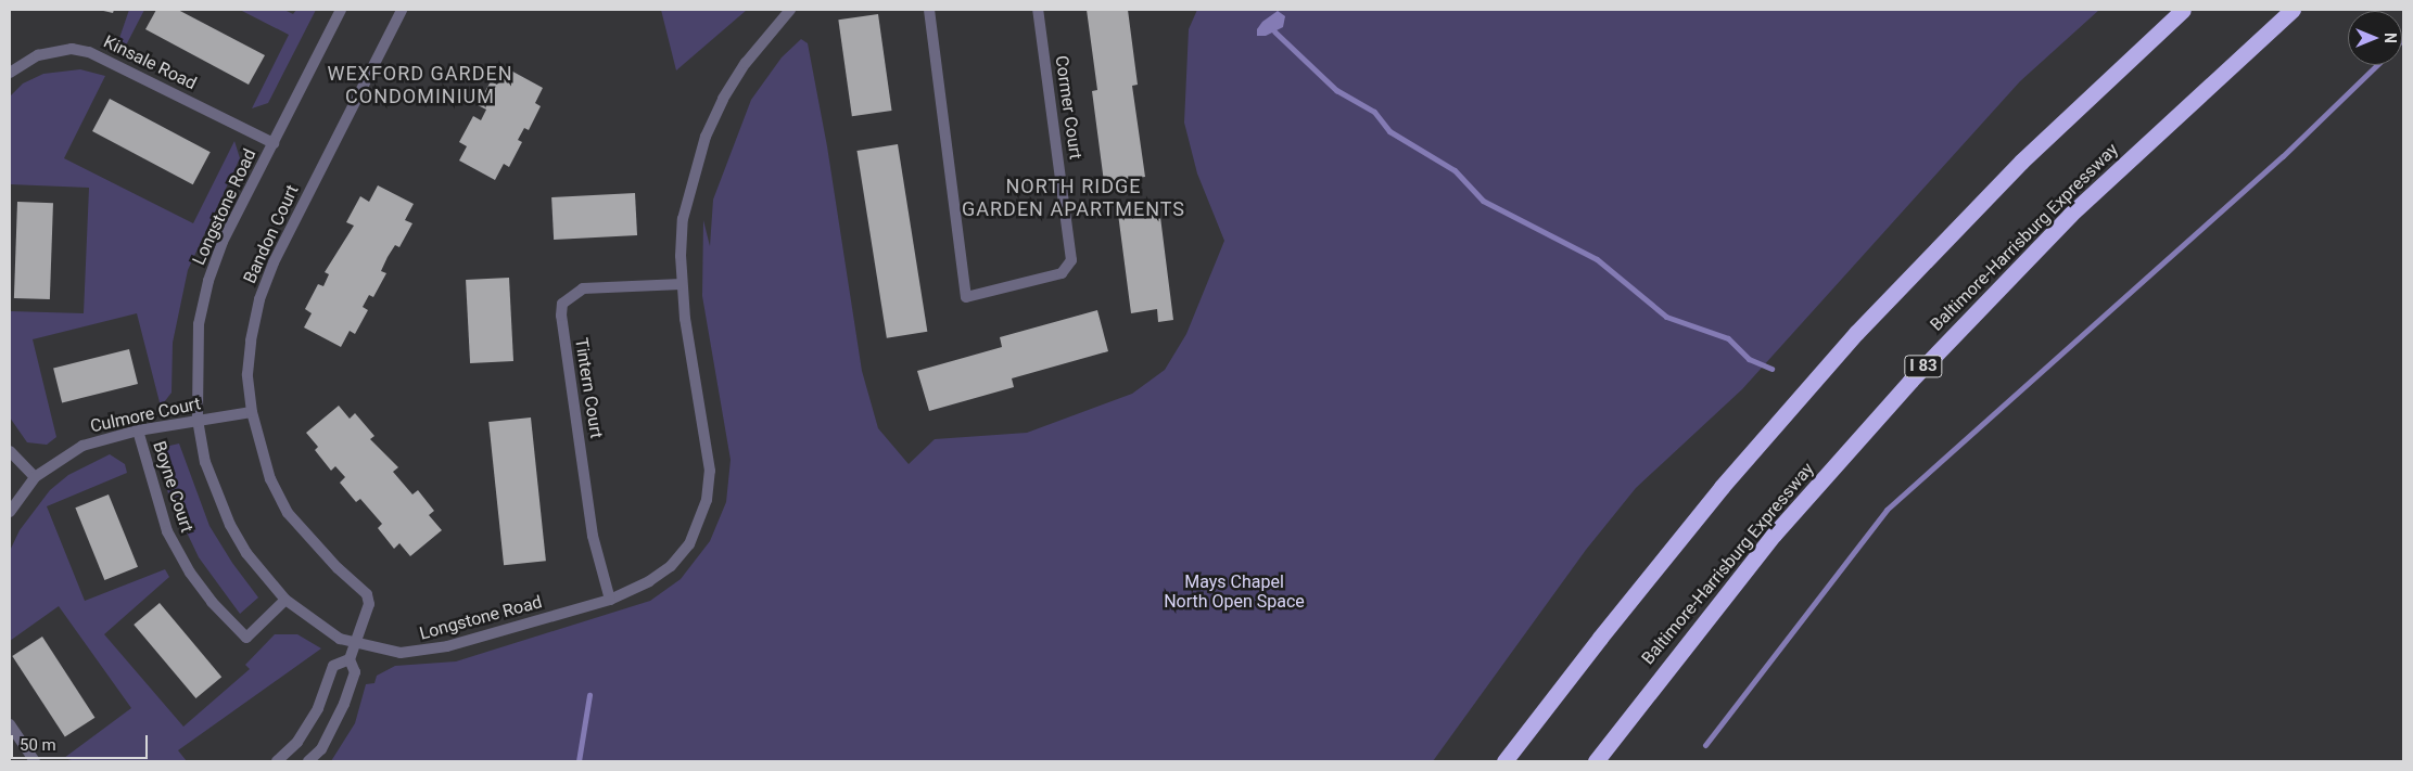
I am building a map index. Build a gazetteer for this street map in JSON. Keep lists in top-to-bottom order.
{
  "streets": {
    "highway": ["Baltimore-Harrisburg Expressway", "I 83"],
    "street": [
      "Kinsale Road",
      "Cormer Court",
      "Longstone Road",
      "Bandon Court",
      "Tintern Court",
      "Culmore Court",
      "Boyne Court"
    ]
  },
  "crossings": [
    ["Kinsale Road", "Longstone Road"],
    ["Longstone Road", "Bandon Court"],
    ["Longstone Road", "Tintern Court"],
    ["Longstone Road", "Culmore Court"],
    ["Longstone Road", "Boyne Court"],
    ["Bandon Court", "Culmore Court"],
    ["Culmore Court", "Boyne Court"]
  ],
  "districts": ["WEXFORD GARDEN CONDOMINIUM", "NORTH RIDGE GARDEN APARTMENTS"],
  "parks": ["Mays Chapel North Open Space"],
  "scale_bar": "50 m",
  "north": "right"
}
